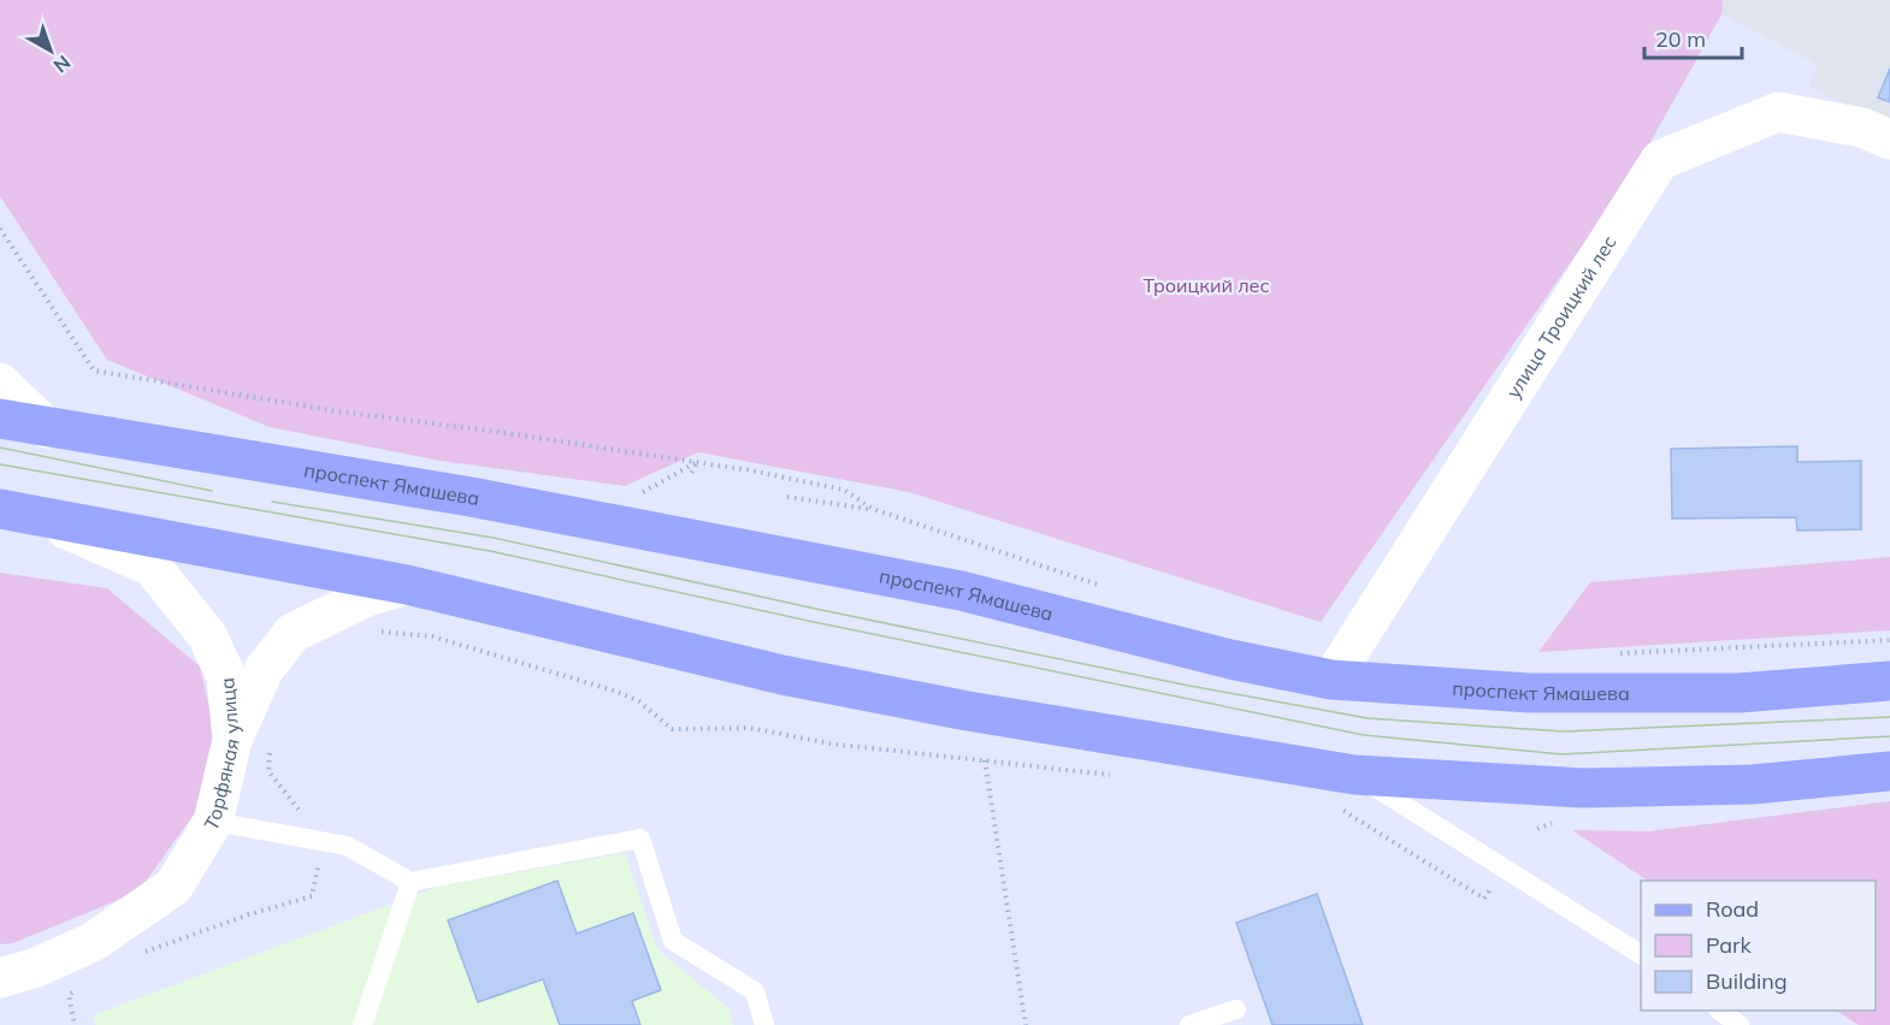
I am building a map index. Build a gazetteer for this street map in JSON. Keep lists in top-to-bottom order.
{
  "streets": {
    "main road": ["проспект Ямашева"],
    "street": ["улица Троицкий лес", "Торфяная улица"]
  },
  "crossings": [
    ["улица Троицкий лес", "проспект Ямашева"]
  ],
  "parks": ["Троицкий лес"],
  "legend": ["Road", "Park", "Building"],
  "scale_bar": "20 m",
  "north": "bottom right"
}
